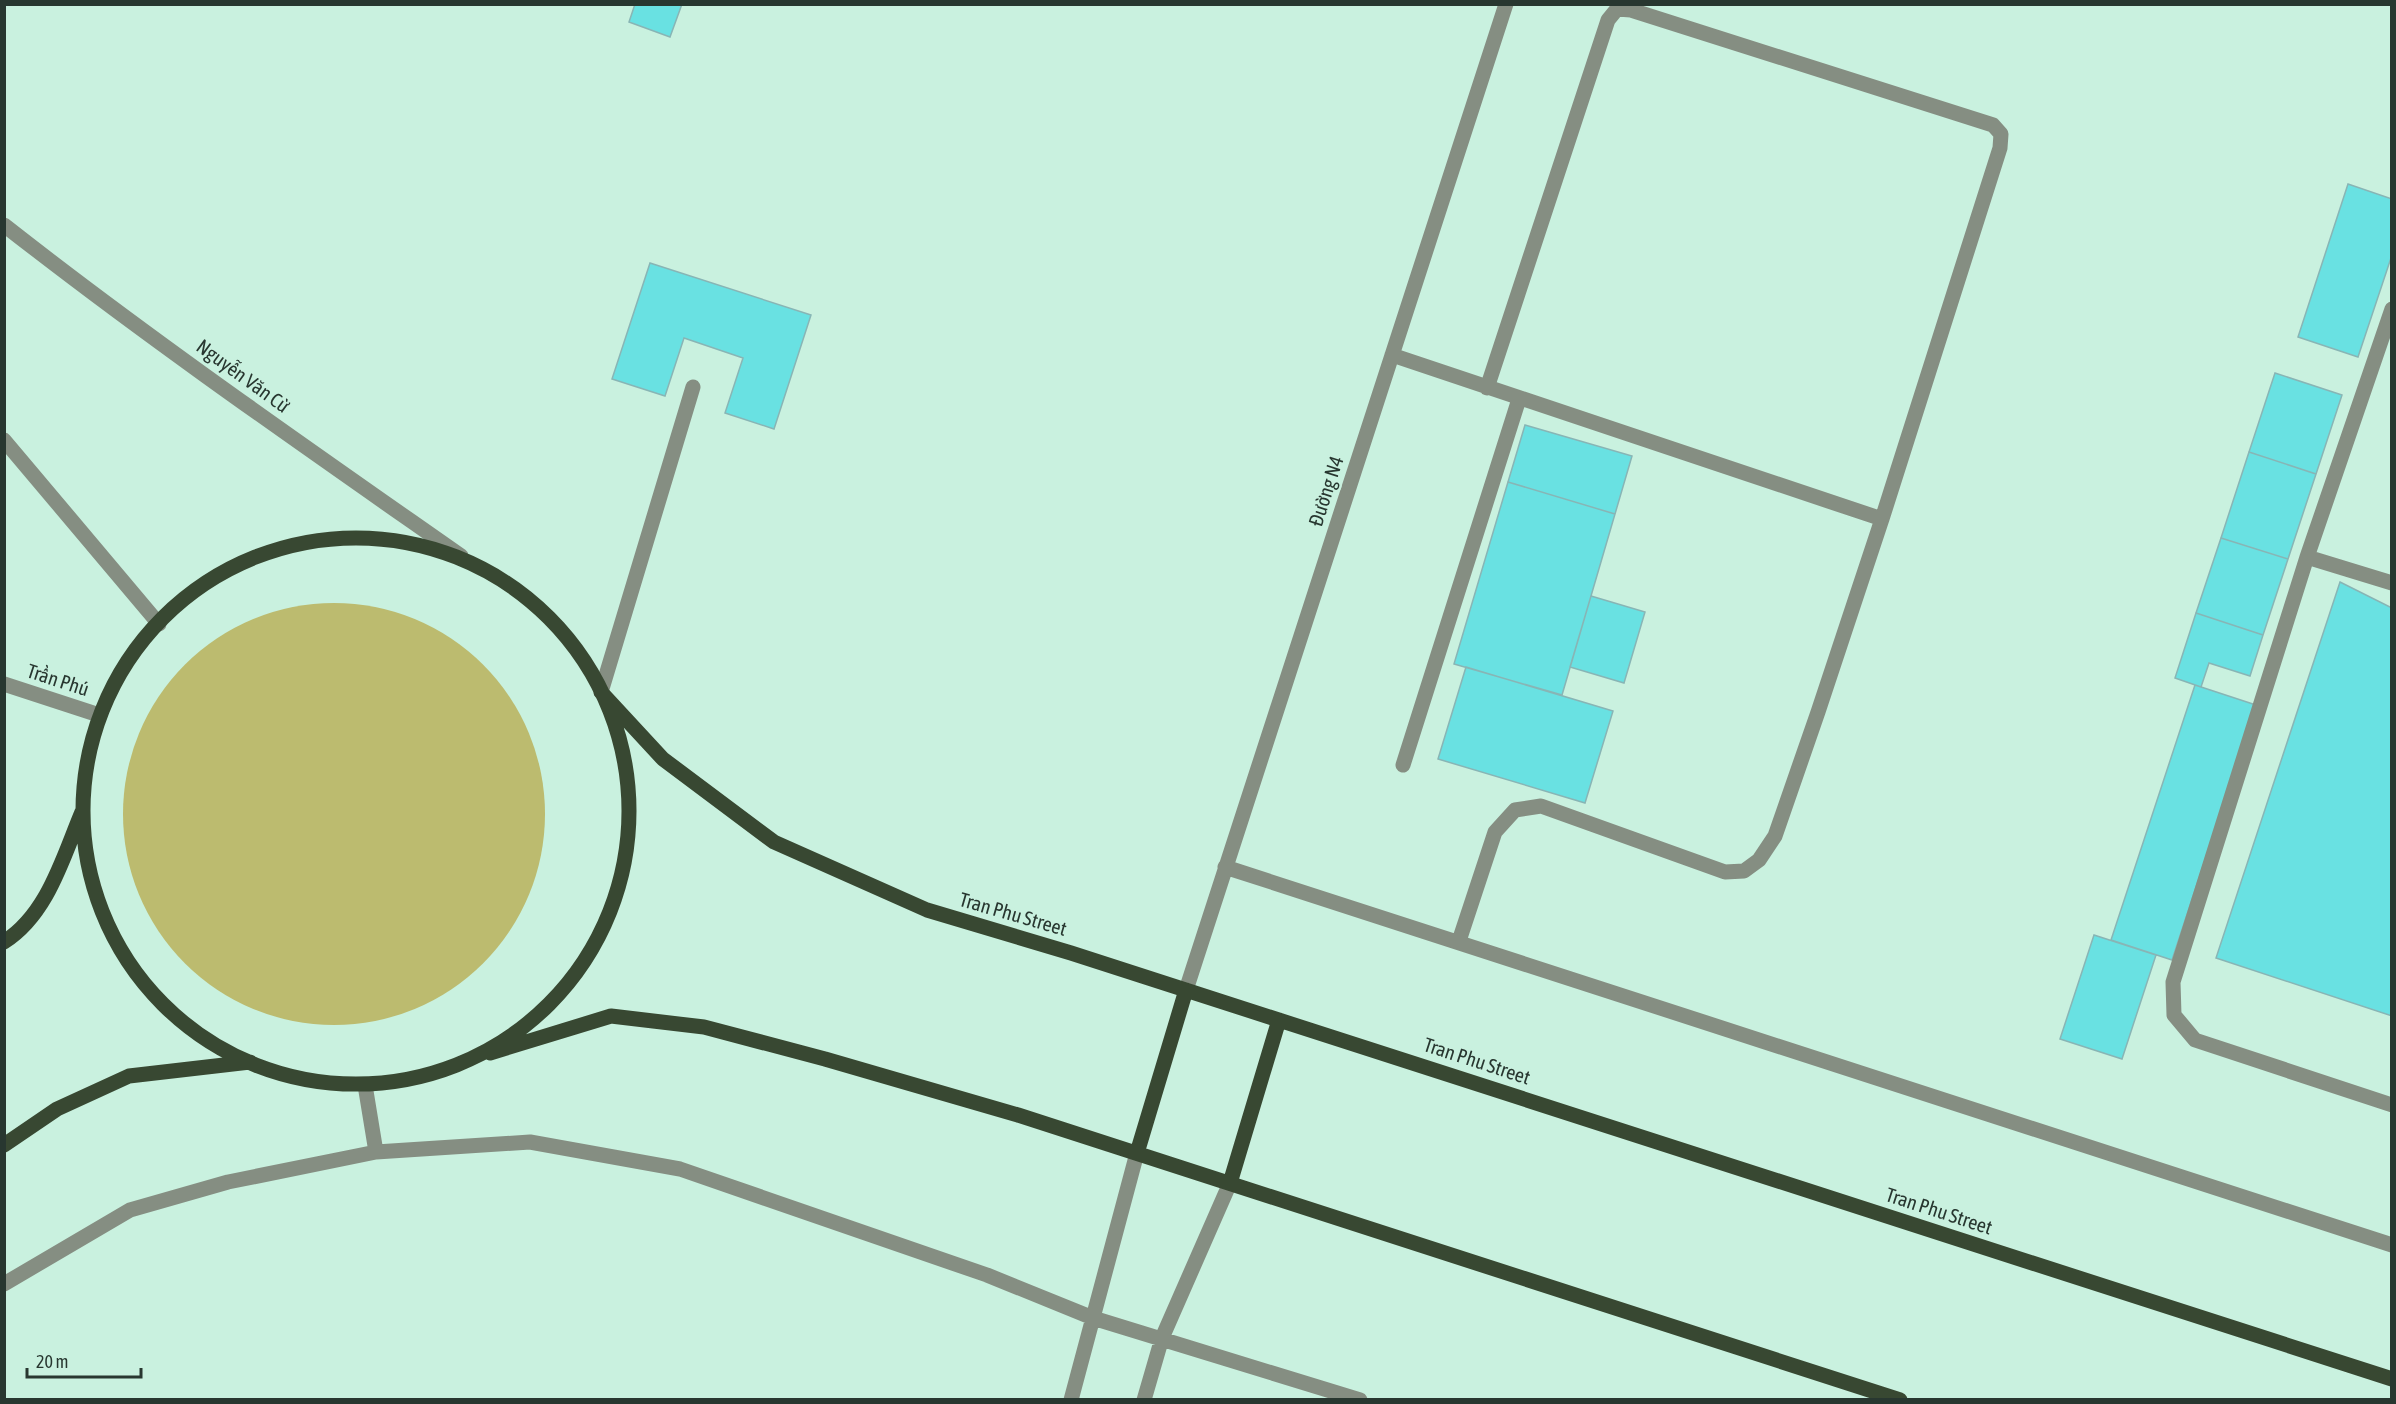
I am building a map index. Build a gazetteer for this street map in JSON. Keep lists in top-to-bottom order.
{
  "streets": {
    "main road": ["Tran Phu Street"],
    "street": ["Nguyễn Văn Cừ", "Đường N4", "Trần Phú"]
  },
  "crossings": [
    ["Đường N4", "Tran Phu Street"]
  ],
  "scale_bar": "20 m"
}
